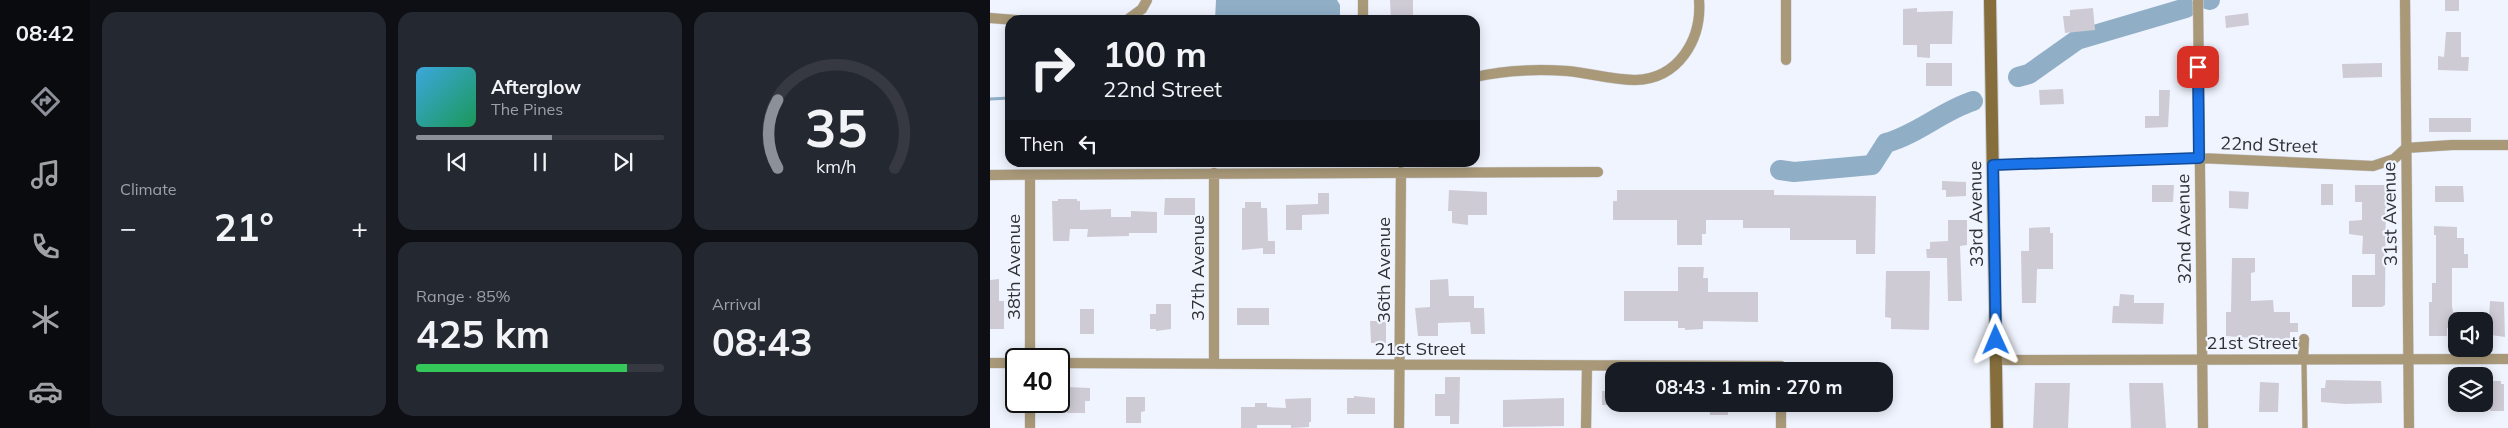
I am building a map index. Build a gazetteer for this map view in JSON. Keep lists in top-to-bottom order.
{
  "streets": {
    "street": [
      "22nd Street",
      "33rd Avenue",
      "31st Avenue",
      "32nd Avenue",
      "38th Avenue",
      "37th Avenue",
      "36th Avenue",
      "21st Street"
    ]
  },
  "crossings": [
    ["22nd Street", "33rd Avenue"],
    ["22nd Street", "31st Avenue"],
    ["22nd Street", "32nd Avenue"],
    ["33rd Avenue", "21st Street"],
    ["31st Avenue", "21st Street"],
    ["32nd Avenue", "21st Street"],
    ["37th Avenue", "21st Street"],
    ["36th Avenue", "21st Street"]
  ],
  "page": {
    "tabs": "08:42",
    "tile": [
      "Climate",
      ["Range · 85%", "425 km"],
      ["Arrival", "08:43"]
    ],
    "turn": ["100 m", "22nd Street"],
    "song": ["Afterglow", "The Pines"],
    "then": "Then",
    "heat": ["−", "21°", "+"],
    "limit": "40",
    "trip": "08:43 · 1 min · 270 m",
    "gauge": ["35", "km/h"]
  }
}
